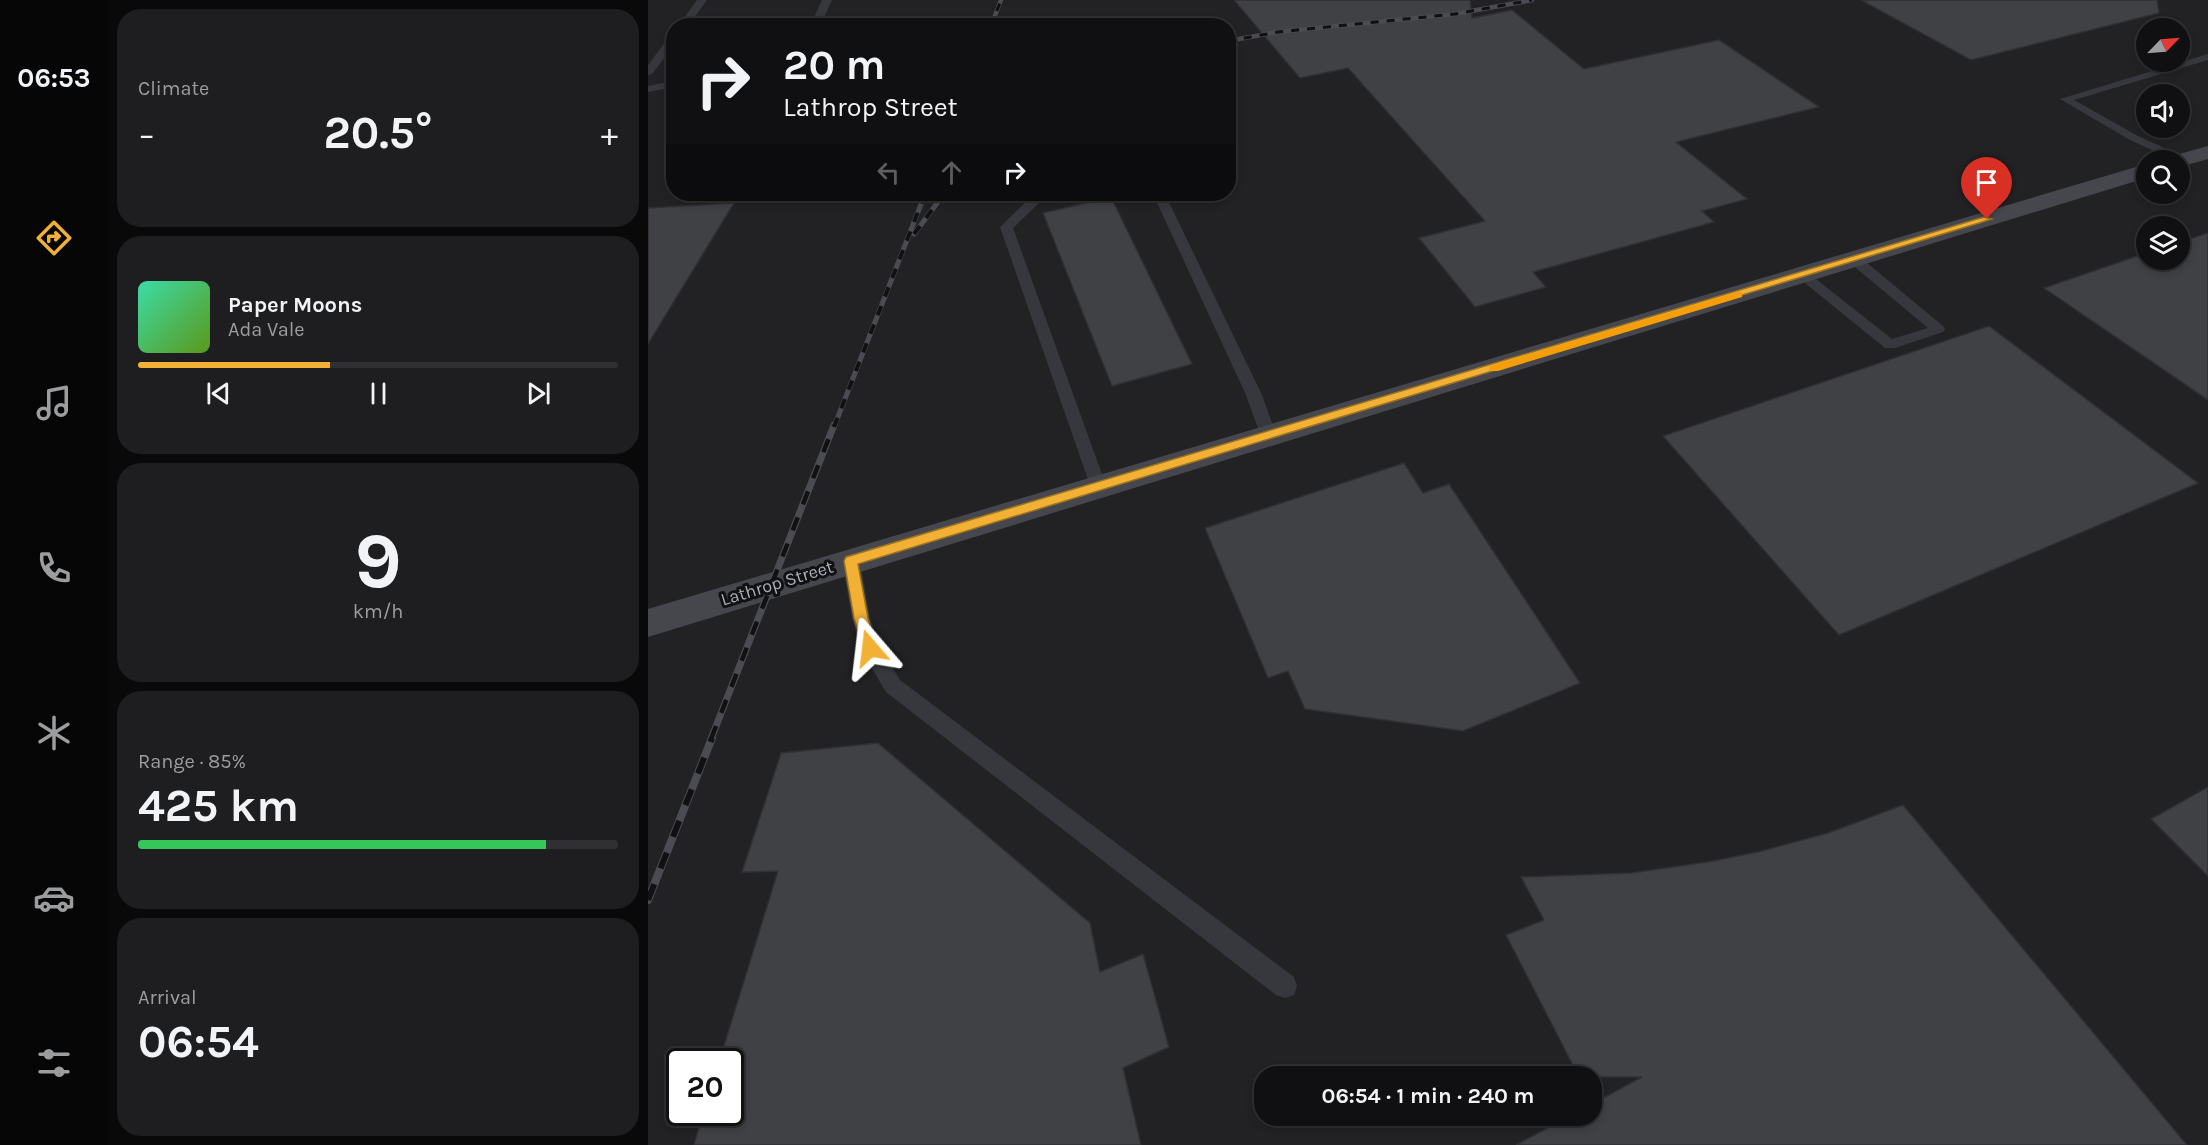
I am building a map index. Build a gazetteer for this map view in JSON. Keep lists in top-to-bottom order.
{
  "streets": {
    "street": ["Lathrop Street"]
  },
  "north": "top right",
  "page": {
    "tabs": "06:53",
    "tile": [
      "Climate",
      ["9", "km/h"],
      ["Range · 85%", "425 km"],
      ["Arrival", "06:54"]
    ],
    "turn": ["20 m", "Lathrop Street"],
    "heat": ["−", "20.5°", "+"],
    "song": ["Paper Moons", "Ada Vale"],
    "limit": "20",
    "trip": "06:54 · 1 min · 240 m"
  }
}
